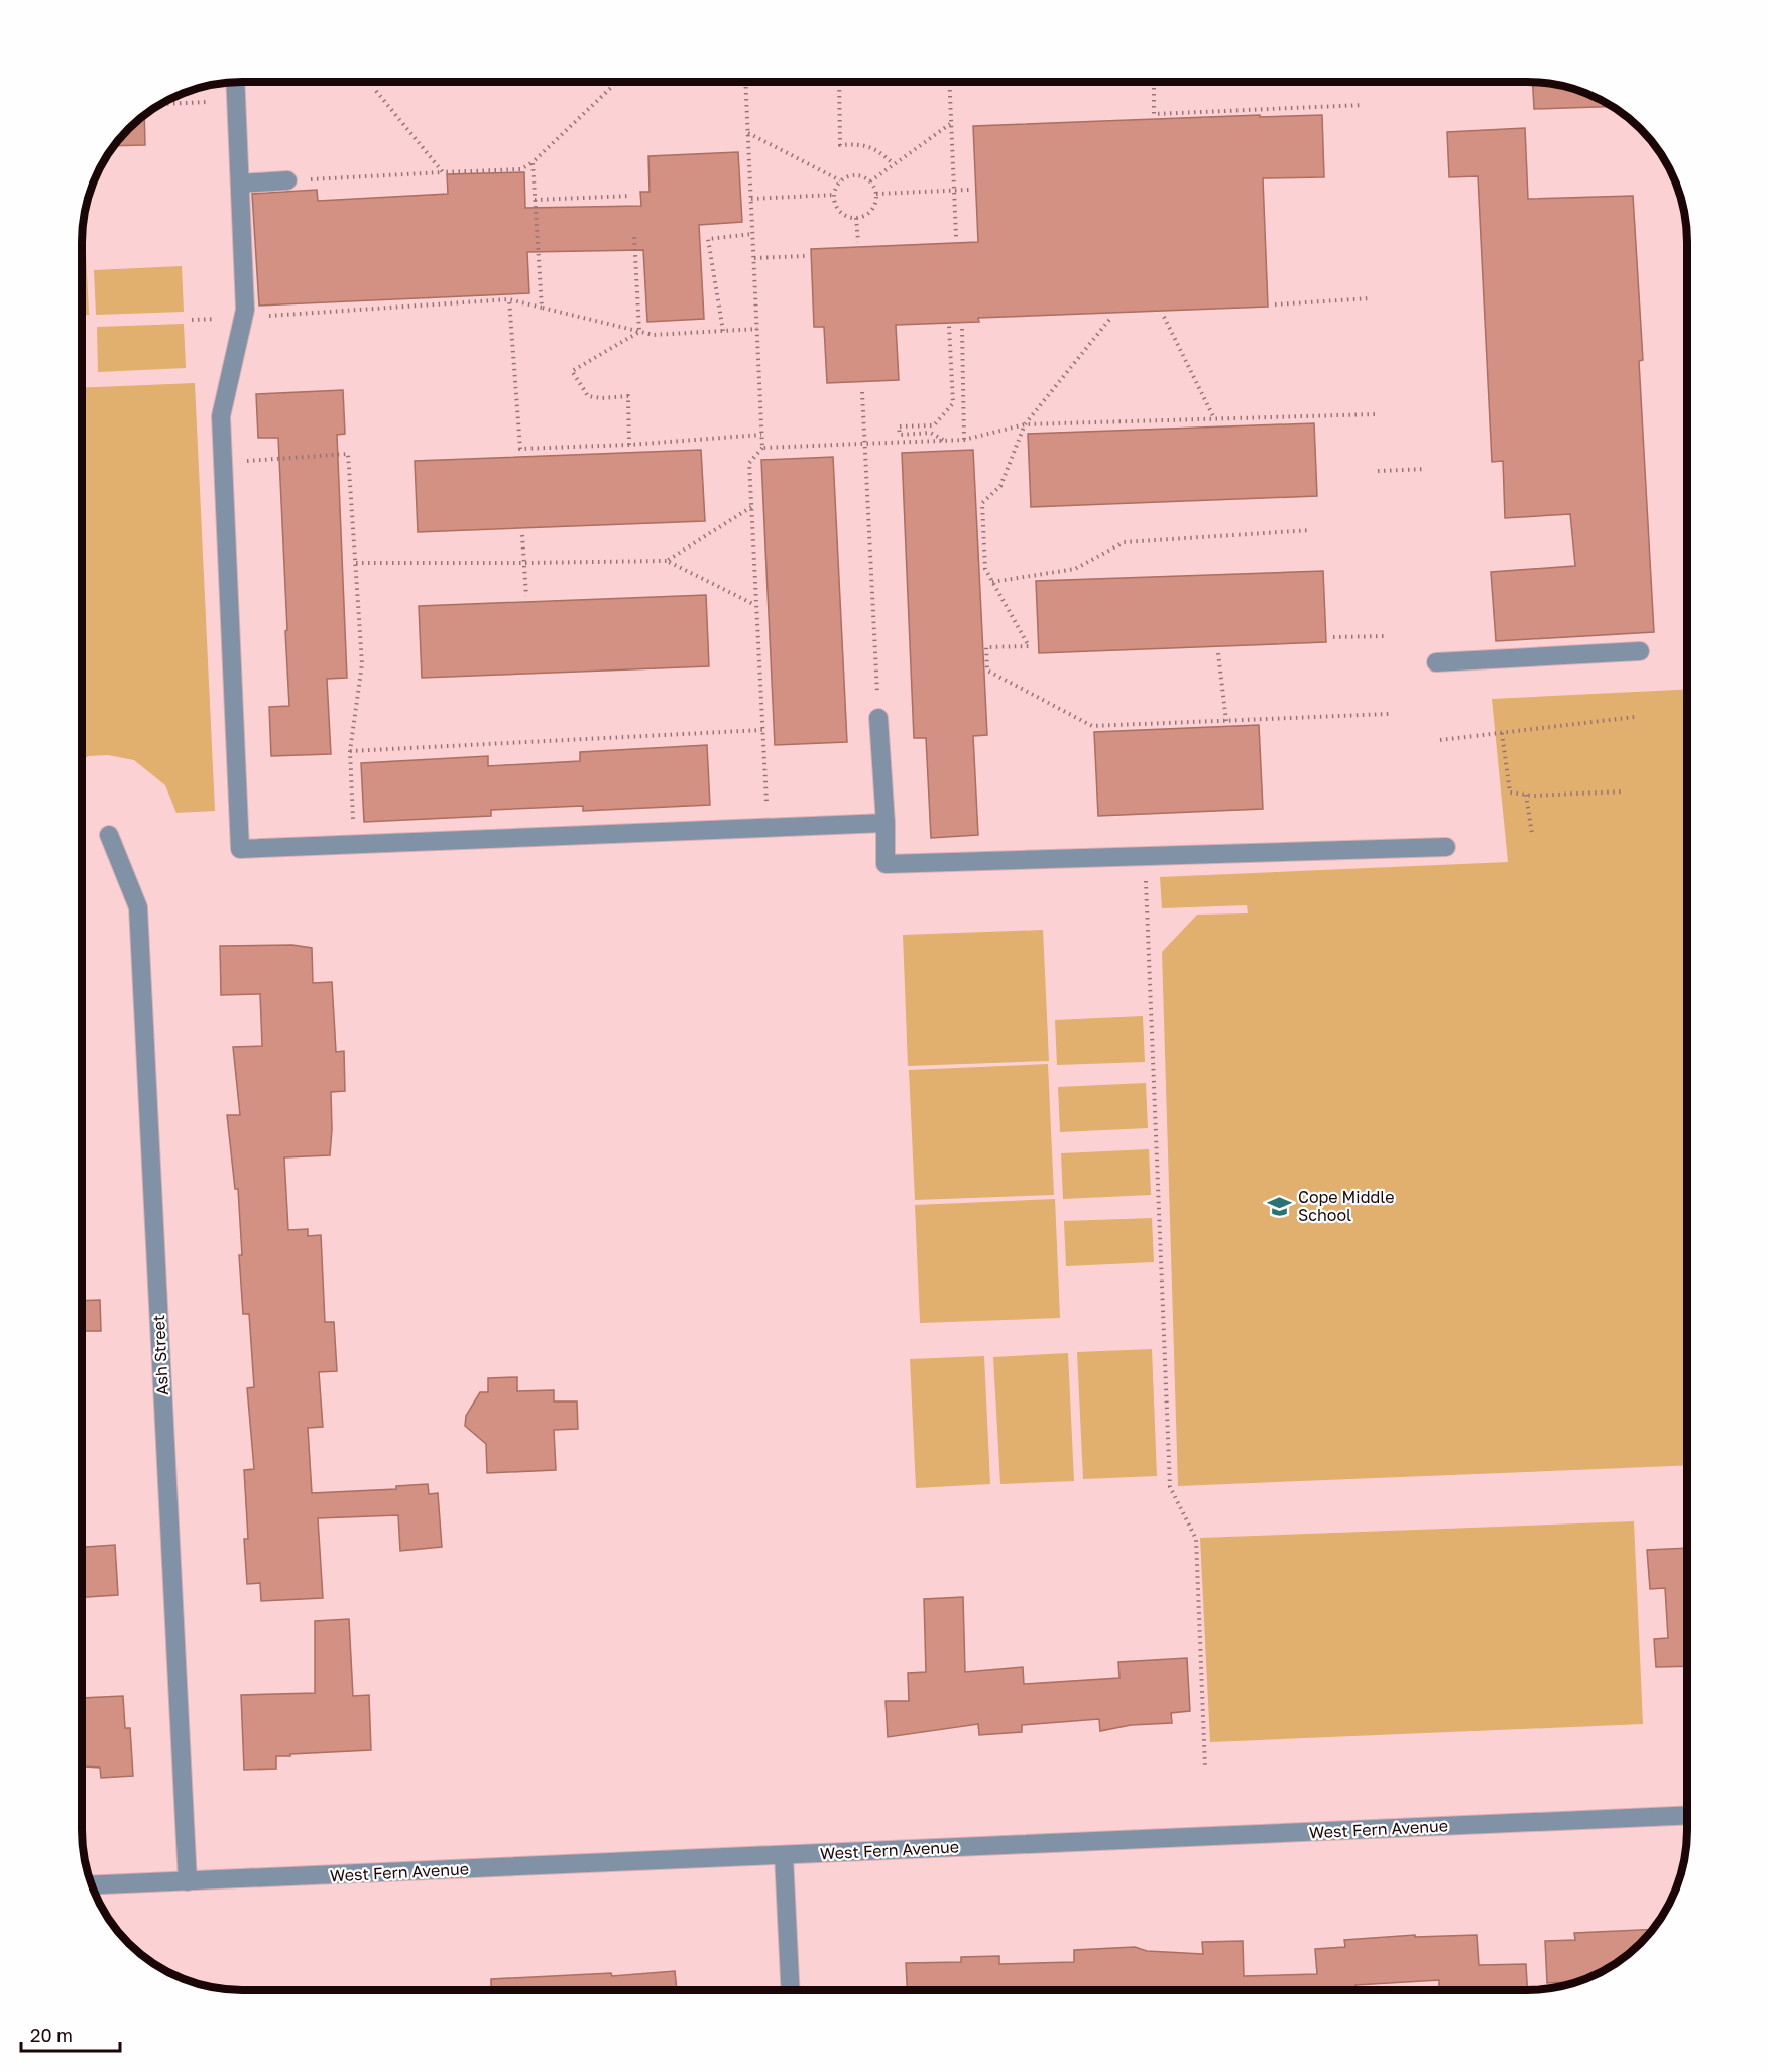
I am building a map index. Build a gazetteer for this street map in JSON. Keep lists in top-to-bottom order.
{
  "streets": {
    "street": ["Ash Street", "West Fern Avenue"]
  },
  "crossings": [
    ["Ash Street", "West Fern Avenue"]
  ],
  "places": {
    "school or university": ["Cope Middle School"]
  },
  "scale_bar": "20 m"
}
